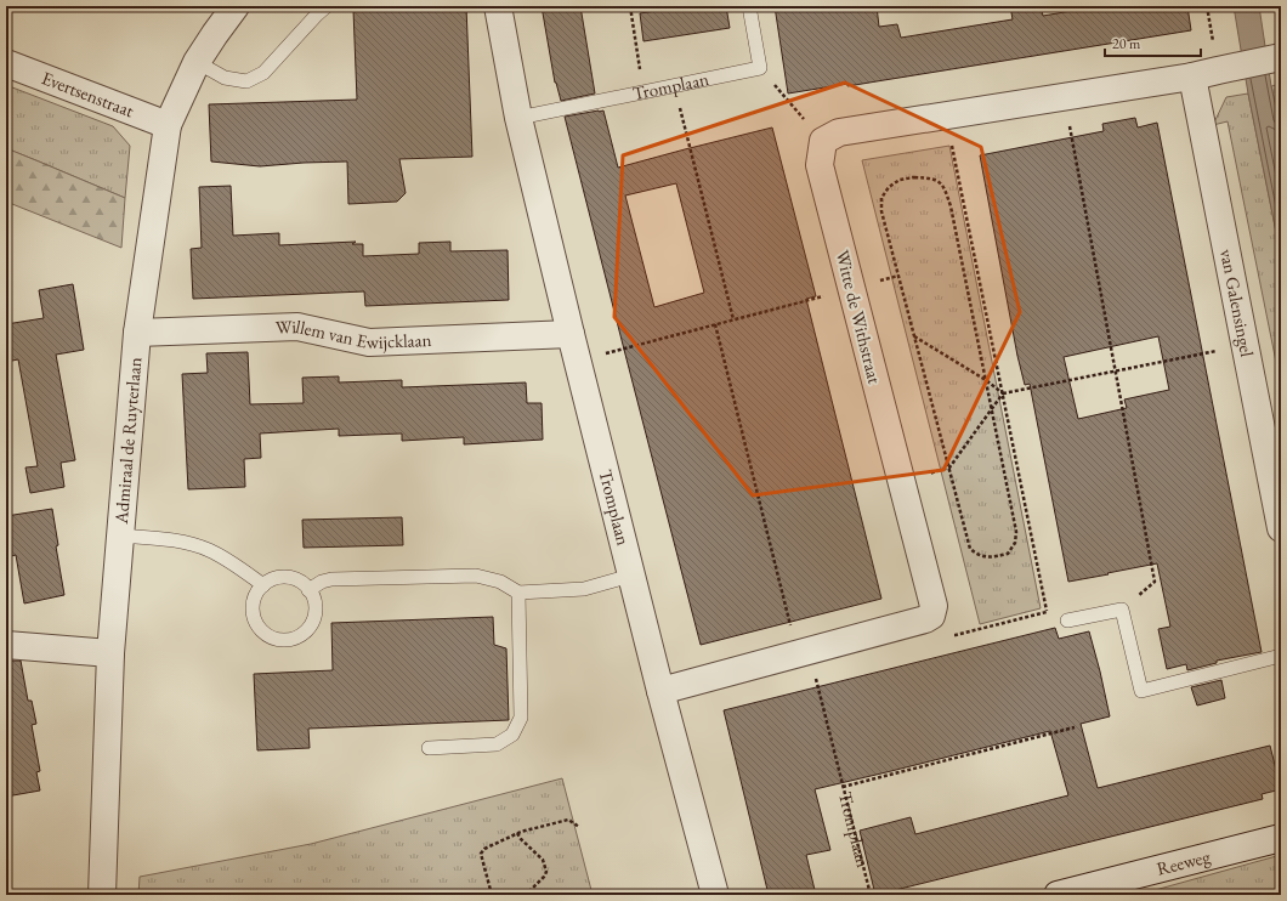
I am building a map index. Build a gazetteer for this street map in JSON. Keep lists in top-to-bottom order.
{
  "streets": {
    "street": [
      "Tromplaan",
      "Evertsenstraat",
      "van Galensingel",
      "Witte de Withstraat",
      "Willem van Ewijcklaan",
      "Admiraal de Ruyterlaan",
      "Reeweg"
    ]
  },
  "crossings": [
    ["Tromplaan", "Willem van Ewijcklaan"],
    ["Evertsenstraat", "Admiraal de Ruyterlaan"],
    ["Willem van Ewijcklaan", "Admiraal de Ruyterlaan"]
  ],
  "scale_bar": "20 m"
}
